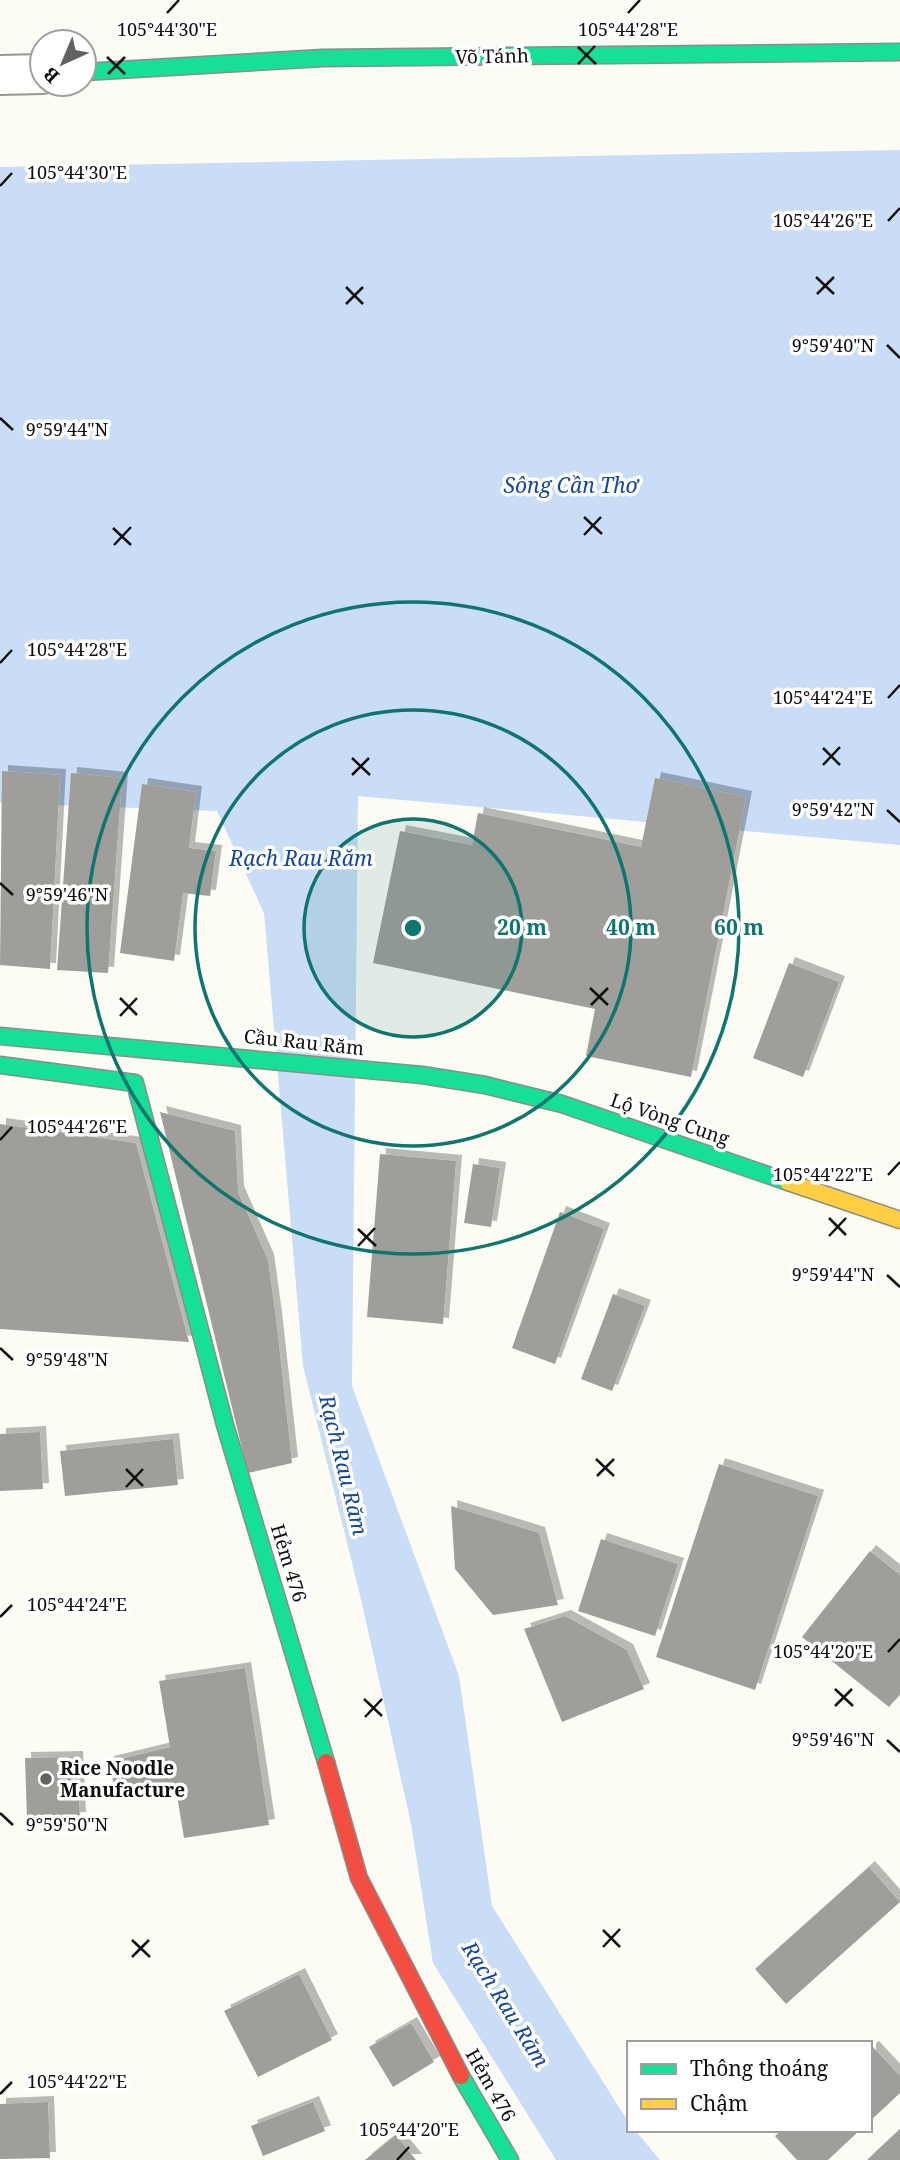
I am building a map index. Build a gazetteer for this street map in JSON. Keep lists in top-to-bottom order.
{
  "streets": {
    "street": [
      "Võ Tánh",
      "Cầu Rau Răm",
      "Lộ Vòng Cung",
      "Hẻm 476"
    ]
  },
  "crossings": [
    ["Cầu Rau Răm", "Lộ Vòng Cung"]
  ],
  "water": ["Sông Cần Thơ", "Rạch Rau Răm"],
  "places": ["Rice Noodle Manufacture"],
  "legend": ["Thông thoáng", "Chậm"],
  "north": "bottom left",
  "coordinates": [
    "105°44'30\"E",
    "105°44'28\"E",
    "105°44'26\"E",
    "9°59'40\"N",
    "9°59'44\"N",
    "105°44'24\"E",
    "9°59'42\"N",
    "9°59'46\"N",
    "105°44'22\"E",
    "9°59'48\"N",
    "105°44'20\"E",
    "9°59'50\"N"
  ],
  "rings": ["20 m", "40 m", "60 m"]
}
